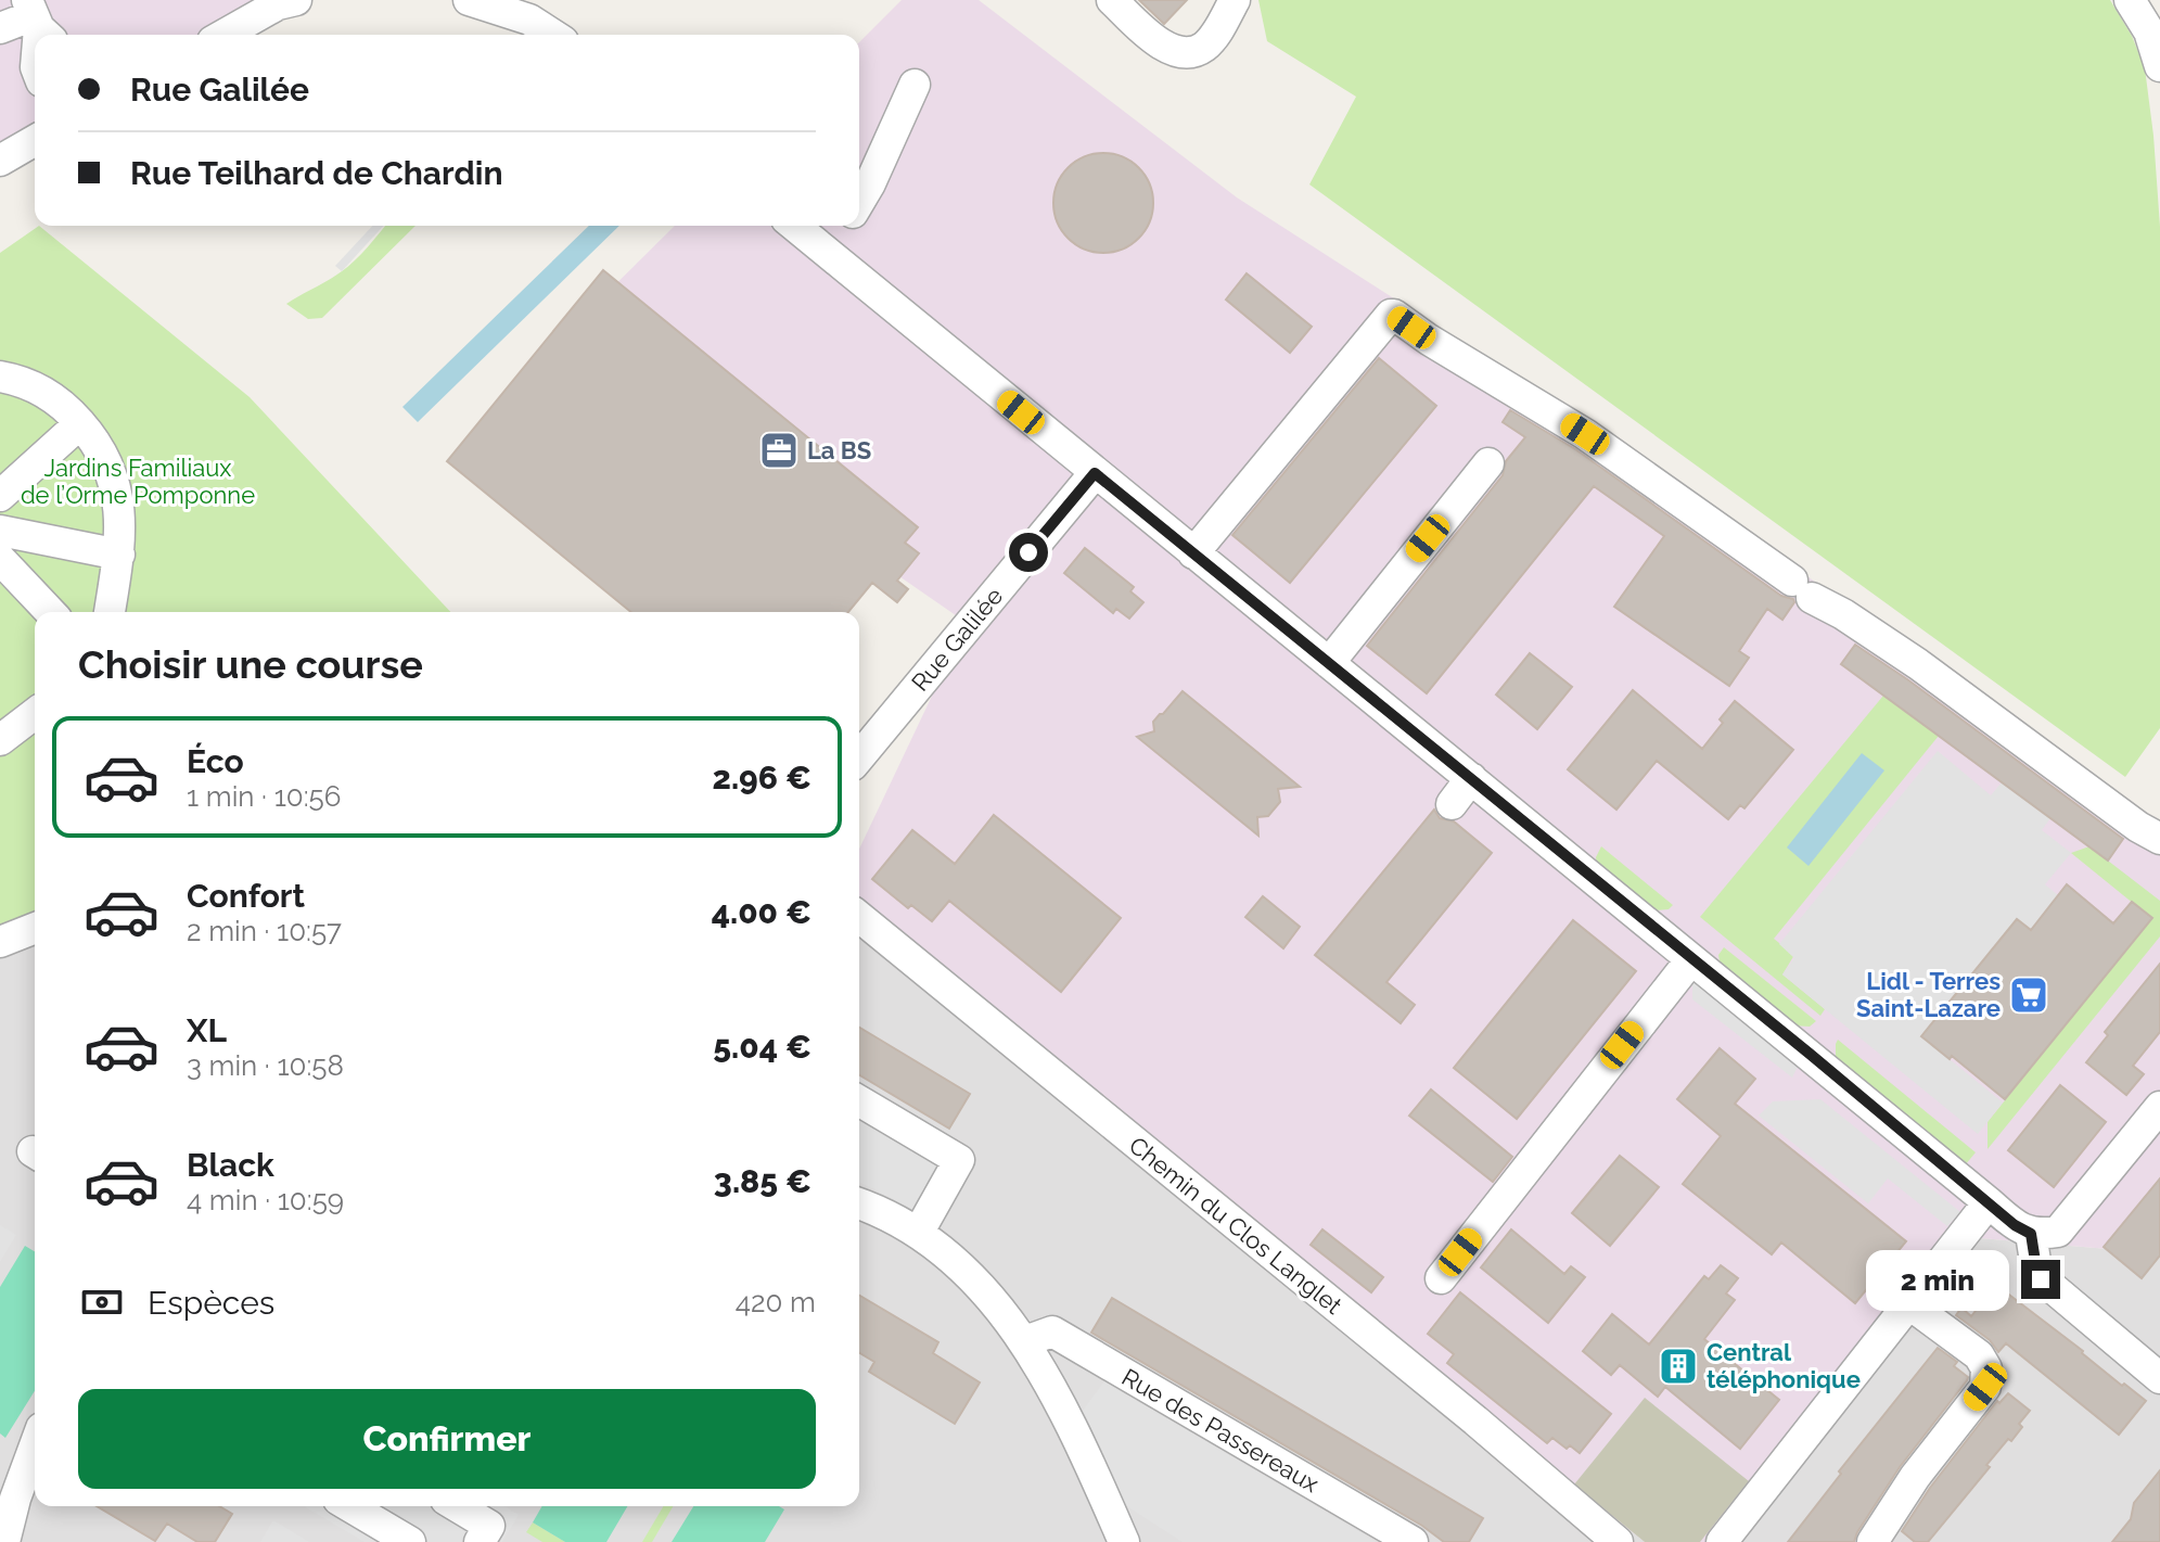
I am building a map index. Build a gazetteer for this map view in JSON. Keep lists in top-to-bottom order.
{
  "streets": {
    "street": ["Rue Galilée", "Chemin du Clos Langlet", "Rue des Passereaux"]
  },
  "parks": ["Jardins Familiaux de l’Orme Pomponne"],
  "places": {
    "office": ["La BS"],
    "supermarket": ["Lidl - Terres Saint-Lazare"],
    "building": ["Central téléphonique"]
  },
  "page": {
    "banner": ["Rue Galilée", "Rue Teilhard de Chardin"],
    "heading": "Choisir une course",
    "list": [
      {
        "name": "Éco",
        "note": "1 min · 10:56",
        "value": "2.96 €"
      },
      {
        "name": "Confort",
        "note": "2 min · 10:57",
        "value": "4.00 €"
      },
      {
        "name": "XL",
        "note": "3 min · 10:58",
        "value": "5.04 €"
      },
      {
        "name": "Black",
        "note": "4 min · 10:59",
        "value": "3.85 €"
      }
    ],
    "bubble": "2 min",
    "pay": ["Espèces", "420 m"],
    "buttons": "Confirmer"
  }
}
